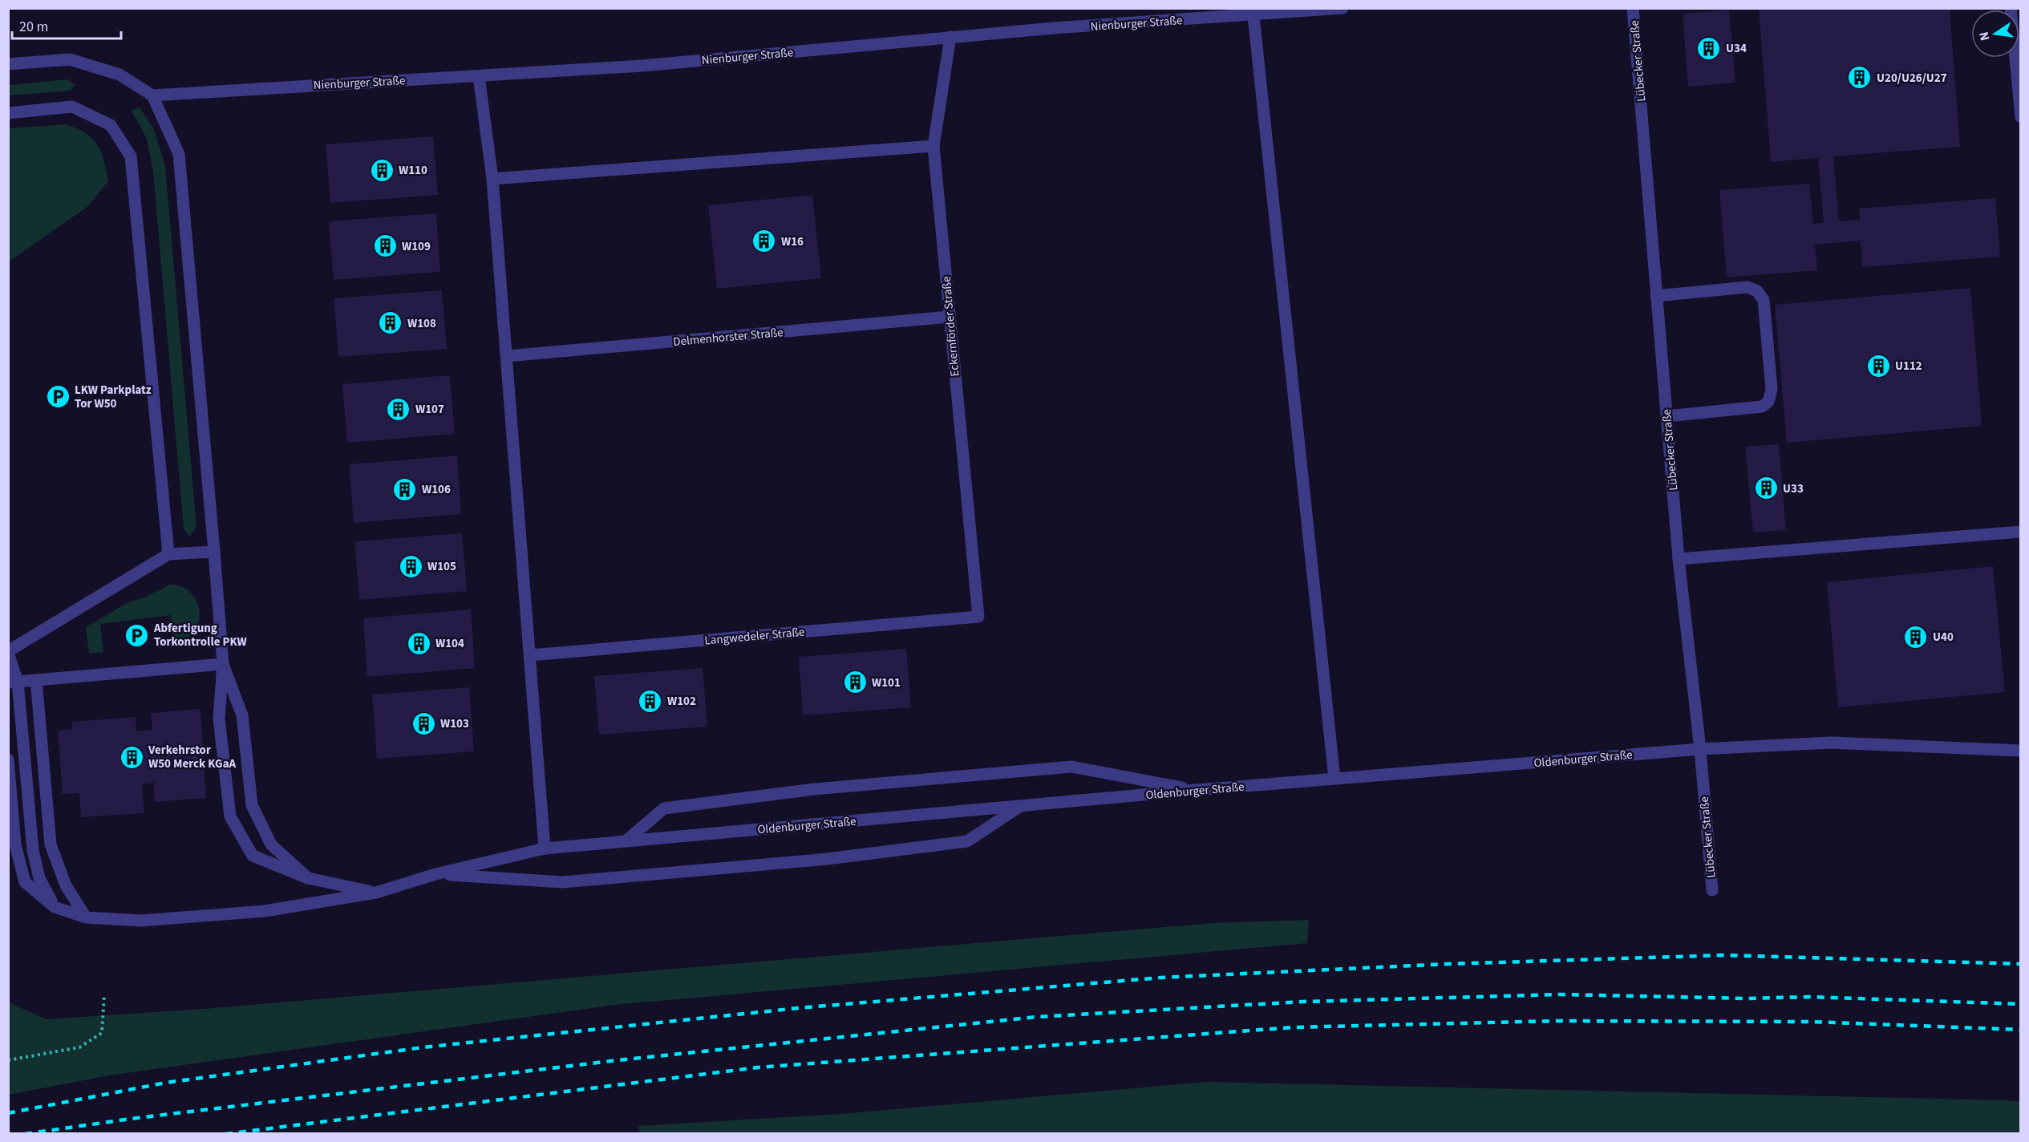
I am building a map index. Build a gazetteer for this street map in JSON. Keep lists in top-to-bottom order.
{
  "streets": {
    "lane": [
      "Nienburger Straße",
      "Lübecker Straße",
      "Eckernförder Straße",
      "Delmenhorster Straße",
      "Langwedeler Straße",
      "Oldenburger Straße"
    ]
  },
  "crossings": [
    ["Nienburger Straße", "Eckernförder Straße"],
    ["Lübecker Straße", "Oldenburger Straße"],
    ["Eckernförder Straße", "Delmenhorster Straße"],
    ["Eckernförder Straße", "Langwedeler Straße"]
  ],
  "places": {
    "building": [
      "U34",
      "U20/U26/U27",
      "W110",
      "W16",
      "W109",
      "W108",
      "U112",
      "W107",
      "U33",
      "W106",
      "W105",
      "U40",
      "W104",
      "W101",
      "W102",
      "W103",
      "Verkehrstor W50 Merck KGaA"
    ],
    "parking": ["LKW Parkplatz Tor W50", "Abfertigung Torkontrolle PKW"]
  },
  "scale_bar": "20 m",
  "north": "left"
}
